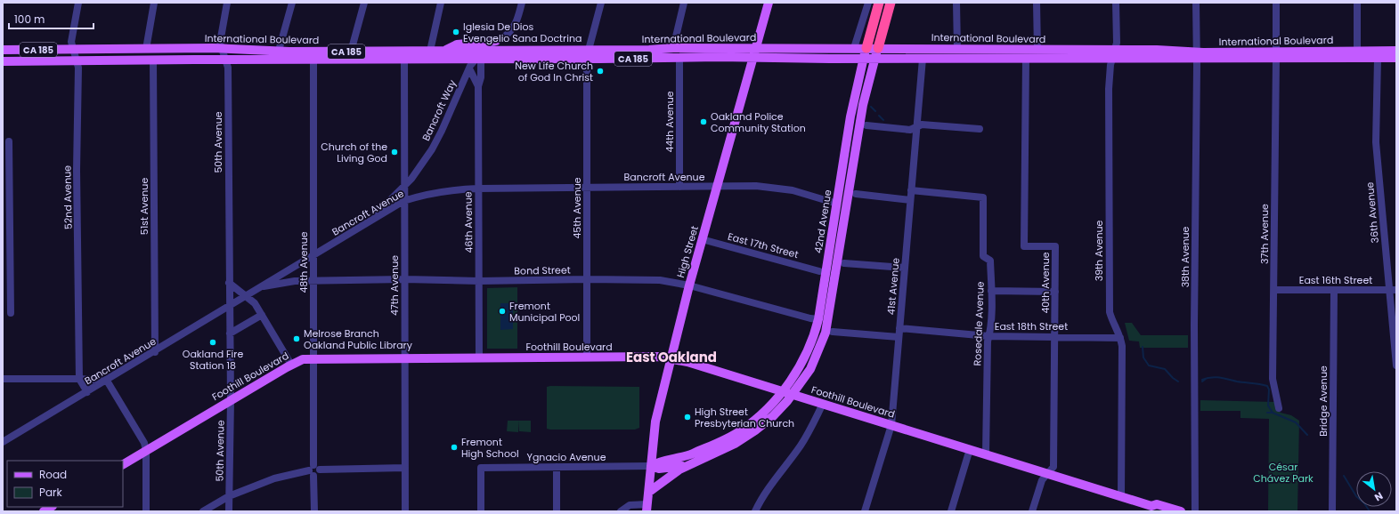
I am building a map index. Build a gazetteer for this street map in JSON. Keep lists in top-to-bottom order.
{
  "streets": {
    "main road": [
      "International Boulevard",
      "CA 185",
      "42nd Avenue",
      "High Street",
      "Foothill Boulevard"
    ],
    "street": [
      "Bancroft Way",
      "44th Avenue",
      "50th Avenue",
      "Bancroft Avenue",
      "52nd Avenue",
      "51st Avenue",
      "45th Avenue",
      "36th Avenue",
      "46th Avenue",
      "37th Avenue",
      "East 17th Street",
      "39th Avenue",
      "38th Avenue",
      "48th Avenue",
      "Bond Street",
      "East 16th Street",
      "40th Avenue",
      "47th Avenue",
      "41st Avenue",
      "Rosedale Avenue",
      "East 18th Street",
      "Bridge Avenue",
      "Ygnacio Avenue"
    ]
  },
  "crossings": [
    ["International Boulevard", "44th Avenue"],
    ["International Boulevard", "50th Avenue"],
    ["International Boulevard", "52nd Avenue"],
    ["International Boulevard", "51st Avenue"],
    ["International Boulevard", "45th Avenue"],
    ["International Boulevard", "36th Avenue"],
    ["International Boulevard", "42nd Avenue"],
    ["International Boulevard", "46th Avenue"],
    ["International Boulevard", "37th Avenue"],
    ["International Boulevard", "39th Avenue"],
    ["International Boulevard", "High Street"],
    ["International Boulevard", "38th Avenue"],
    ["International Boulevard", "48th Avenue"],
    ["International Boulevard", "40th Avenue"],
    ["International Boulevard", "47th Avenue"],
    ["International Boulevard", "41st Avenue"],
    ["Bancroft Way", "Bancroft Avenue"],
    ["Bancroft Way", "46th Avenue"],
    ["Bancroft Way", "47th Avenue"],
    ["44th Avenue", "Bancroft Avenue"],
    ["50th Avenue", "Bancroft Avenue"],
    ["50th Avenue", "Foothill Boulevard"],
    ["Bancroft Avenue", "51st Avenue"],
    ["Bancroft Avenue", "45th Avenue"],
    ["Bancroft Avenue", "42nd Avenue"],
    ["Bancroft Avenue", "46th Avenue"],
    ["Bancroft Avenue", "High Street"],
    ["Bancroft Avenue", "48th Avenue"],
    ["Bancroft Avenue", "Bond Street"],
    ["Bancroft Avenue", "47th Avenue"],
    ["45th Avenue", "Bond Street"],
    ["45th Avenue", "Foothill Boulevard"],
    ["36th Avenue", "East 16th Street"],
    ["42nd Avenue", "High Street"],
    ["42nd Avenue", "Bond Street"],
    ["42nd Avenue", "Foothill Boulevard"],
    ["42nd Avenue", "Ygnacio Avenue"],
    ["46th Avenue", "Bond Street"],
    ["46th Avenue", "Foothill Boulevard"],
    ["37th Avenue", "East 16th Street"],
    ["East 17th Street", "High Street"],
    ["39th Avenue", "East 18th Street"],
    ["39th Avenue", "Foothill Boulevard"],
    ["High Street", "Bond Street"],
    ["High Street", "Foothill Boulevard"],
    ["High Street", "Ygnacio Avenue"],
    ["48th Avenue", "Bond Street"],
    ["48th Avenue", "Foothill Boulevard"],
    ["Bond Street", "47th Avenue"],
    ["East 16th Street", "Bridge Avenue"],
    ["40th Avenue", "East 18th Street"],
    ["40th Avenue", "Foothill Boulevard"],
    ["47th Avenue", "Foothill Boulevard"],
    ["41st Avenue", "Rosedale Avenue"],
    ["41st Avenue", "East 18th Street"],
    ["41st Avenue", "Foothill Boulevard"],
    ["Rosedale Avenue", "East 18th Street"],
    ["Rosedale Avenue", "Foothill Boulevard"]
  ],
  "districts": ["East Oakland"],
  "parks": ["César Chávez Park"],
  "places": [
    "Iglesia De Dios Evengelio Sana Doctrina",
    "New Life Church of God In Christ",
    "Oakland Police Community Station",
    "Church of the Living God",
    "Fremont Municipal Pool",
    "Melrose Branch Oakland Public Library",
    "Oakland Fire Station 18",
    "High Street Presbyterian Church",
    "Fremont High School"
  ],
  "legend": ["Road", "Park"],
  "scale_bar": "100 m",
  "north": "bottom right"
}
